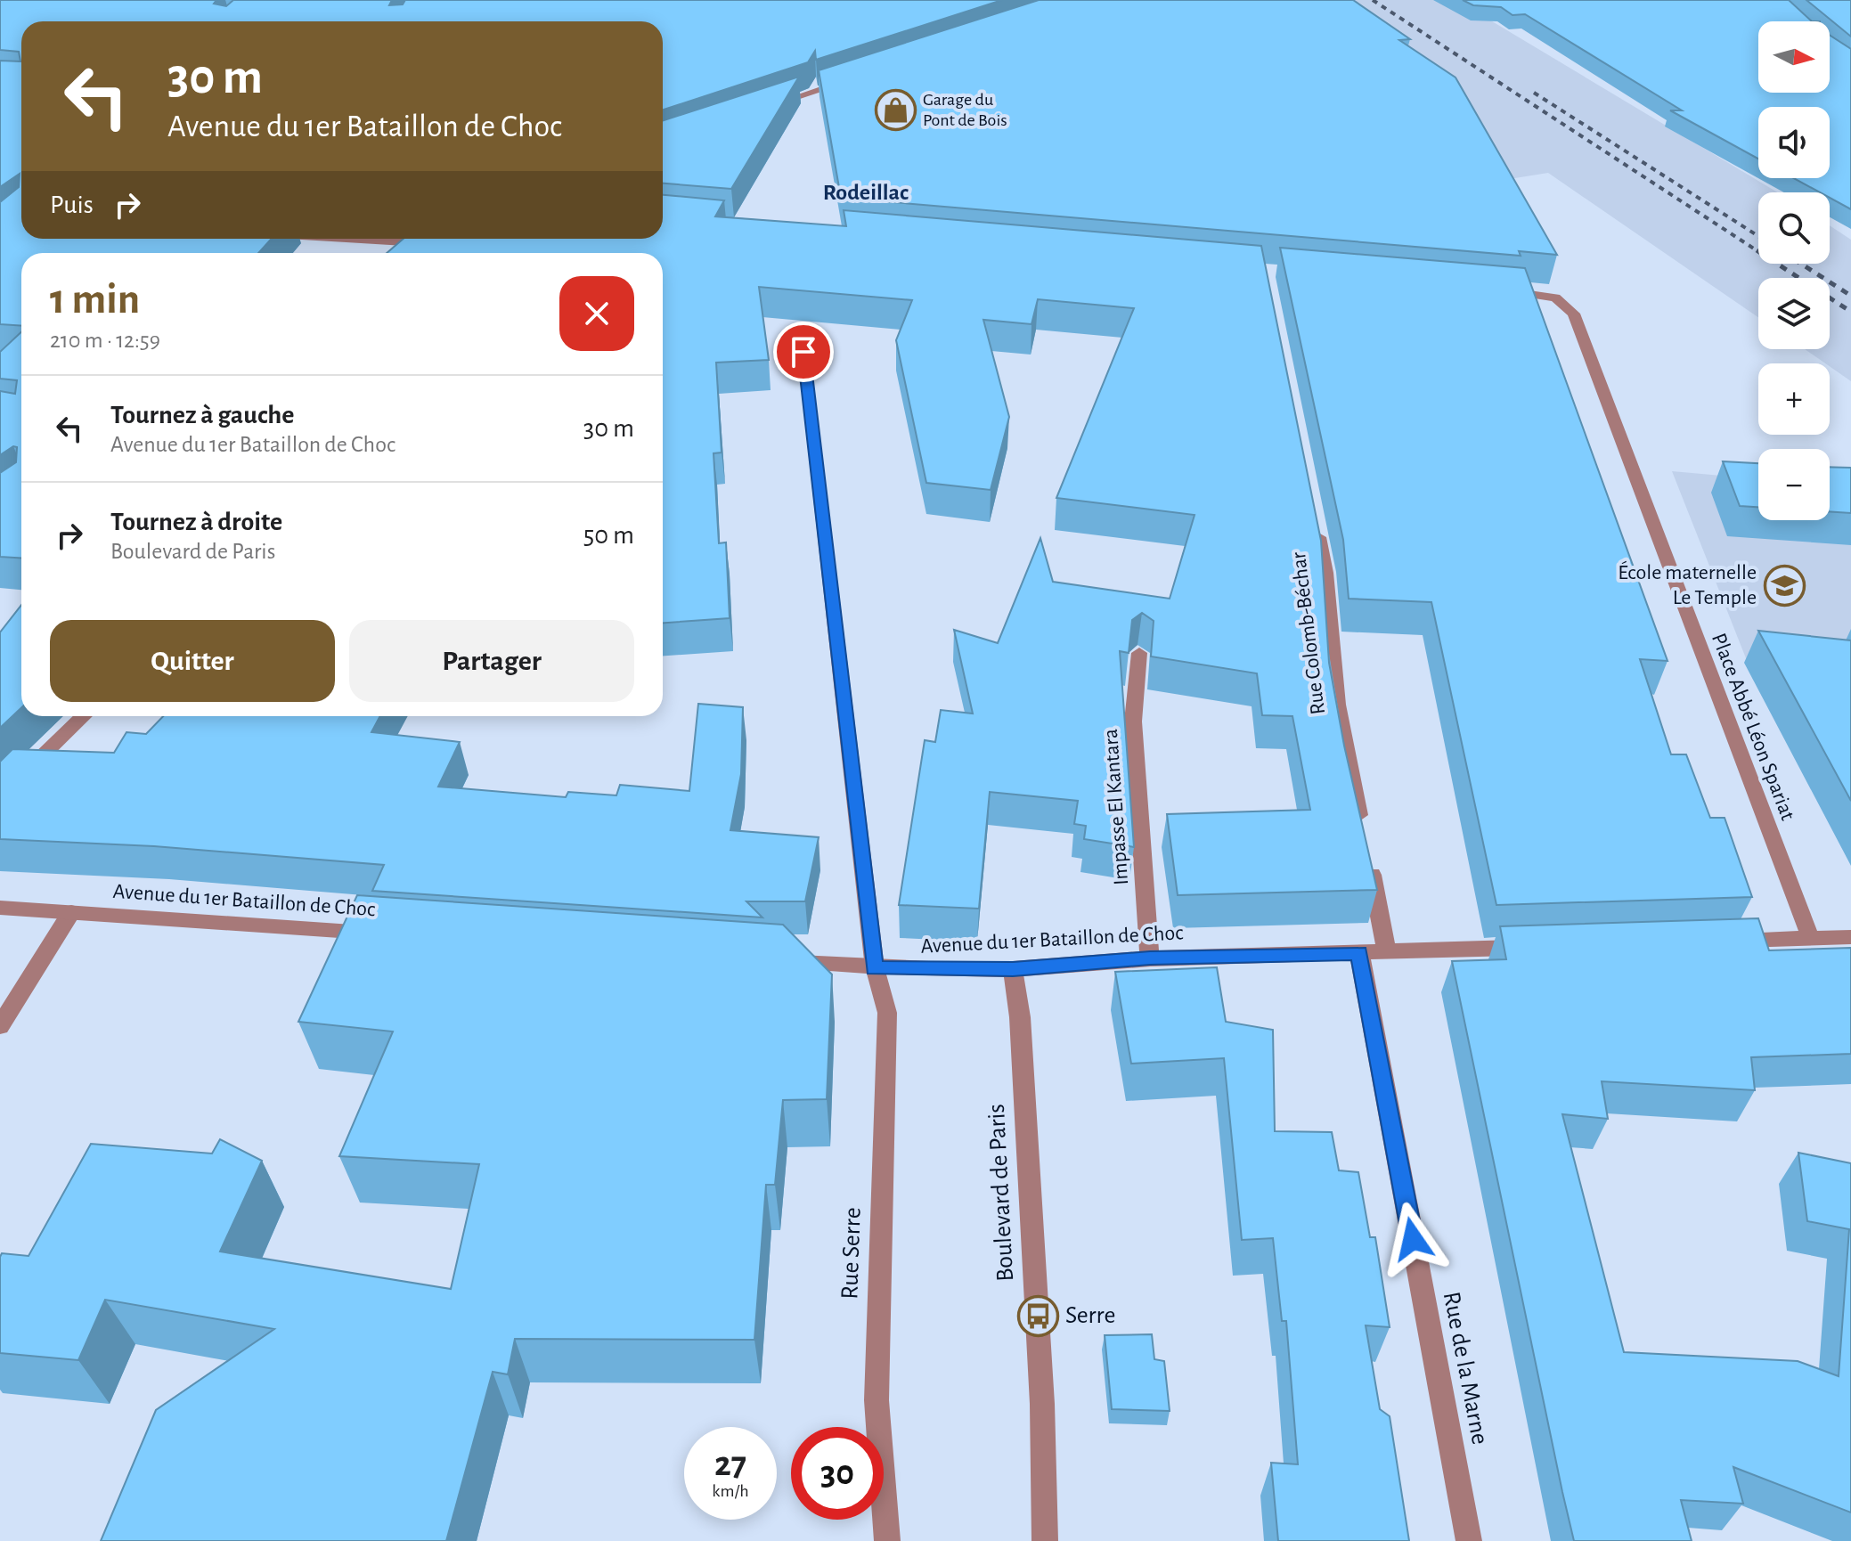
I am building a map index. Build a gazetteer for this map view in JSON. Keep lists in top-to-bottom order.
{
  "streets": {
    "street": [
      "Rue Colomb-Béchar",
      "Place Abbé Léon Spariat",
      "Impasse El Kantara",
      "Avenue du 1er Bataillon de Choc",
      "Boulevard de Paris",
      "Rue Serre",
      "Rue de la Marne"
    ]
  },
  "crossings": [
    ["Impasse El Kantara", "Avenue du 1er Bataillon de Choc"],
    ["Avenue du 1er Bataillon de Choc", "Boulevard de Paris"],
    ["Avenue du 1er Bataillon de Choc", "Rue Serre"],
    ["Avenue du 1er Bataillon de Choc", "Rue de la Marne"]
  ],
  "districts": ["Rodeillac"],
  "places": {
    "shop": ["Garage du Pont de Bois"],
    "school or university": ["École maternelle Le Temple"],
    "bus stop": ["Serre"]
  },
  "north": "right",
  "page": {
    "map_buttons": ["+", "−"],
    "turn": ["30 m", "Avenue du 1er Bataillon de Choc"],
    "then": "Puis",
    "heading": ["1 min", "210 m · 12:59"],
    "list": [
      {
        "name": "Tournez à gauche",
        "note": "Avenue du 1er Bataillon de Choc",
        "value": "30 m"
      },
      {
        "name": "Tournez à droite",
        "note": "Boulevard de Paris",
        "value": "50 m"
      }
    ],
    "buttons": ["Quitter", "Partager"],
    "speed": "27 km/h",
    "limit": "30"
  }
}
